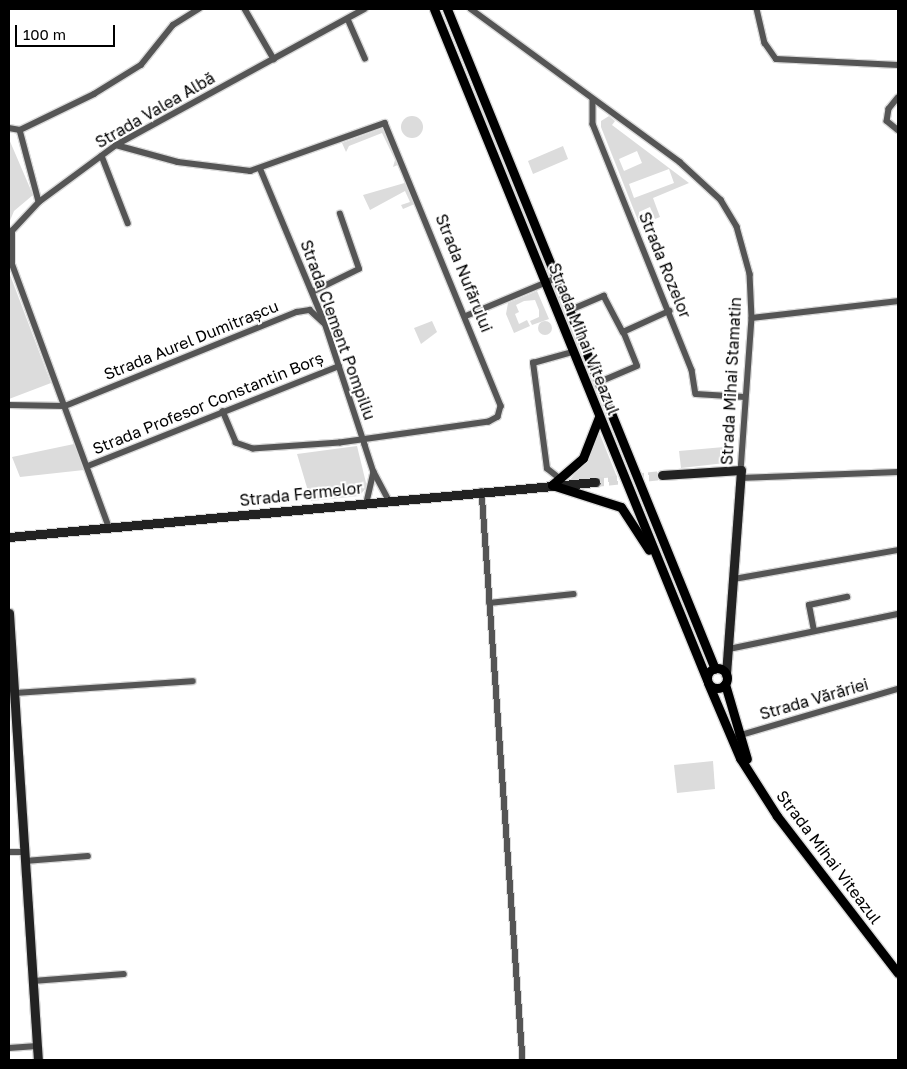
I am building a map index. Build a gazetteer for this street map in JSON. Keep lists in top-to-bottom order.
{
  "streets": {
    "main road": ["Strada Mihai Viteazul"],
    "street": [
      "Strada Valea Albă",
      "Strada Rozelor",
      "Strada Nufărului",
      "Strada Clement Pompiliu",
      "Strada Aurel Dumitrașcu",
      "Strada Mihai Stamatin",
      "Strada Profesor Constantin Borș",
      "Strada Fermelor",
      "Strada Vărăriei"
    ]
  },
  "crossings": [
    ["Strada Valea Albă", "Strada Nufărului"],
    ["Strada Valea Albă", "Strada Aurel Dumitrașcu"],
    ["Strada Valea Albă", "Strada Profesor Constantin Borș"],
    ["Strada Valea Albă", "Strada Fermelor"],
    ["Strada Rozelor", "Strada Mihai Stamatin"],
    ["Strada Nufărului", "Strada Clement Pompiliu"],
    ["Strada Nufărului", "Strada Profesor Constantin Borș"],
    ["Strada Clement Pompiliu", "Strada Aurel Dumitrașcu"],
    ["Strada Clement Pompiliu", "Strada Profesor Constantin Borș"],
    ["Strada Clement Pompiliu", "Strada Fermelor"],
    ["Strada Mihai Viteazul", "Strada Mihai Stamatin"],
    ["Strada Mihai Viteazul", "Strada Vărăriei"]
  ],
  "scale_bar": "100 m"
}
